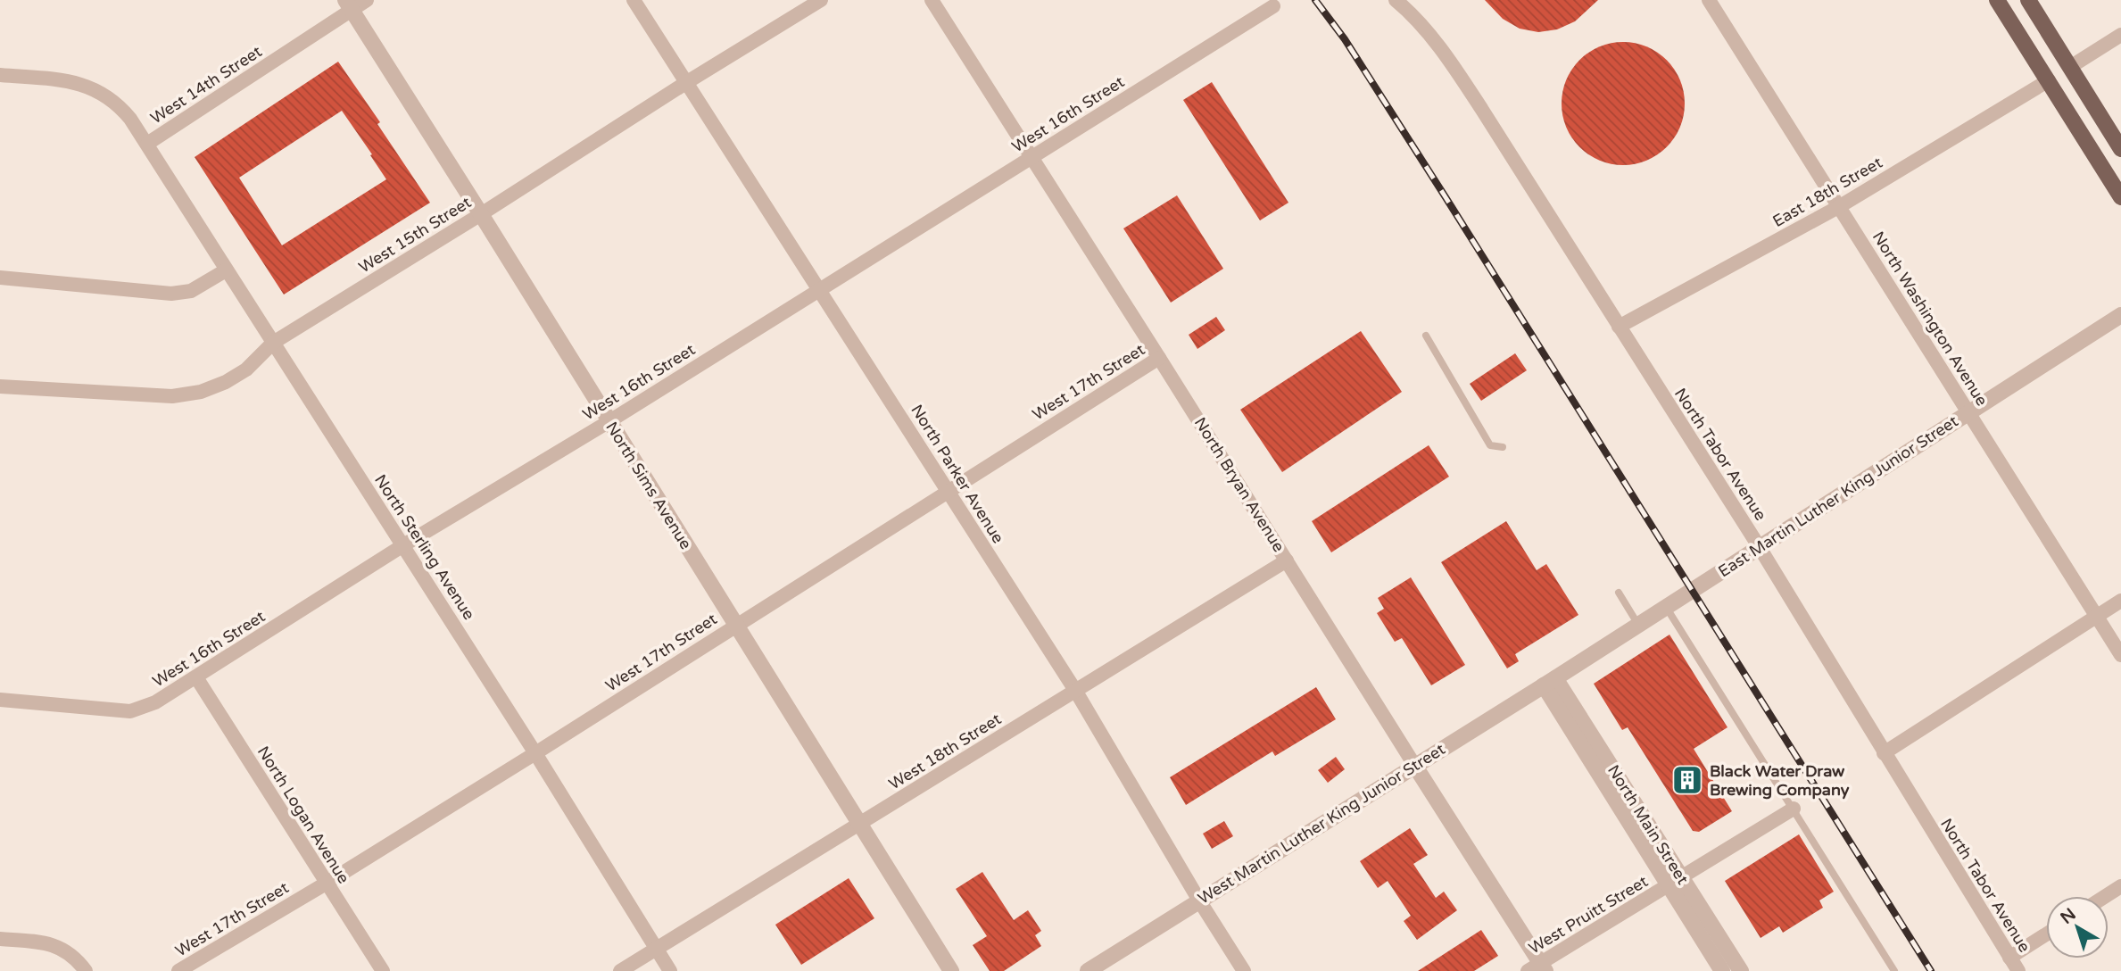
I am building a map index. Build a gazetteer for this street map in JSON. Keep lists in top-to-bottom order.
{
  "streets": {
    "street": [
      "West 14th Street",
      "West 16th Street",
      "East 18th Street",
      "West 15th Street",
      "North Washington Avenue",
      "West 17th Street",
      "North Tabor Avenue",
      "North Parker Avenue",
      "North Bryan Avenue",
      "North Sims Avenue",
      "East Martin Luther King Junior Street",
      "North Sterling Avenue",
      "West 18th Street",
      "North Logan Avenue",
      "West Martin Luther King Junior Street",
      "North Main Street",
      "West Pruitt Street"
    ]
  },
  "crossings": [
    ["West 14th Street", "North Sims Avenue"],
    ["West 14th Street", "North Sterling Avenue"],
    ["West 16th Street", "North Parker Avenue"],
    ["West 16th Street", "North Bryan Avenue"],
    ["West 16th Street", "North Sims Avenue"],
    ["West 16th Street", "North Sterling Avenue"],
    ["West 16th Street", "North Logan Avenue"],
    ["East 18th Street", "North Washington Avenue"],
    ["East 18th Street", "North Tabor Avenue"],
    ["West 15th Street", "North Parker Avenue"],
    ["West 15th Street", "North Sims Avenue"],
    ["West 15th Street", "North Sterling Avenue"],
    ["North Washington Avenue", "East Martin Luther King Junior Street"],
    ["West 17th Street", "North Parker Avenue"],
    ["West 17th Street", "North Bryan Avenue"],
    ["West 17th Street", "North Sims Avenue"],
    ["West 17th Street", "North Sterling Avenue"],
    ["West 17th Street", "North Logan Avenue"],
    ["North Tabor Avenue", "East Martin Luther King Junior Street"],
    ["North Parker Avenue", "West 18th Street"],
    ["North Parker Avenue", "West Martin Luther King Junior Street"],
    ["North Bryan Avenue", "West 18th Street"],
    ["North Bryan Avenue", "West Martin Luther King Junior Street"],
    ["North Bryan Avenue", "West Pruitt Street"],
    ["North Sims Avenue", "West 18th Street"],
    ["East Martin Luther King Junior Street", "West Martin Luther King Junior Street"],
    ["East Martin Luther King Junior Street", "North Main Street"],
    ["North Sterling Avenue", "West 18th Street"],
    ["West Martin Luther King Junior Street", "North Main Street"],
    ["North Main Street", "West Pruitt Street"]
  ],
  "places": {
    "building": ["Black Water Draw Brewing Company"]
  },
  "north": "top left"
}
